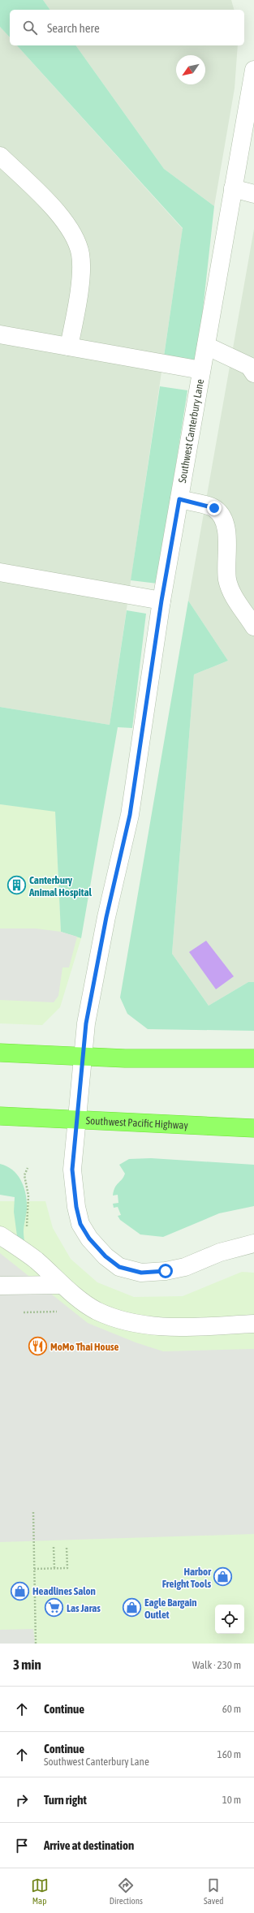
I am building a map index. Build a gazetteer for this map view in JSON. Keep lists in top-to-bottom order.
{
  "streets": {
    "highway": ["Southwest Pacific Highway"],
    "street": ["Southwest Canterbury Lane"]
  },
  "crossings": [
    ["Southwest Canterbury Lane", "Southwest Pacific Highway"]
  ],
  "places": {
    "building": ["Canterbury Animal Hospital"],
    "restaurant": ["MoMo Thai House"],
    "shop": ["Harbor Freight Tools", "Headlines Salon", "Eagle Bargain Outlet"],
    "supermarket": ["Las Jaras"]
  },
  "north": "bottom left",
  "page": {
    "search": "Search here",
    "heading": ["3 min", "Walk · 230 m"],
    "list": [
      ["Continue", "60 m"],
      ["Continue", "Southwest Canterbury Lane", "160 m"],
      ["Turn right", "10 m"],
      "Arrive at destination"
    ],
    "nav": ["Map", "Directions", "Saved"]
  }
}
